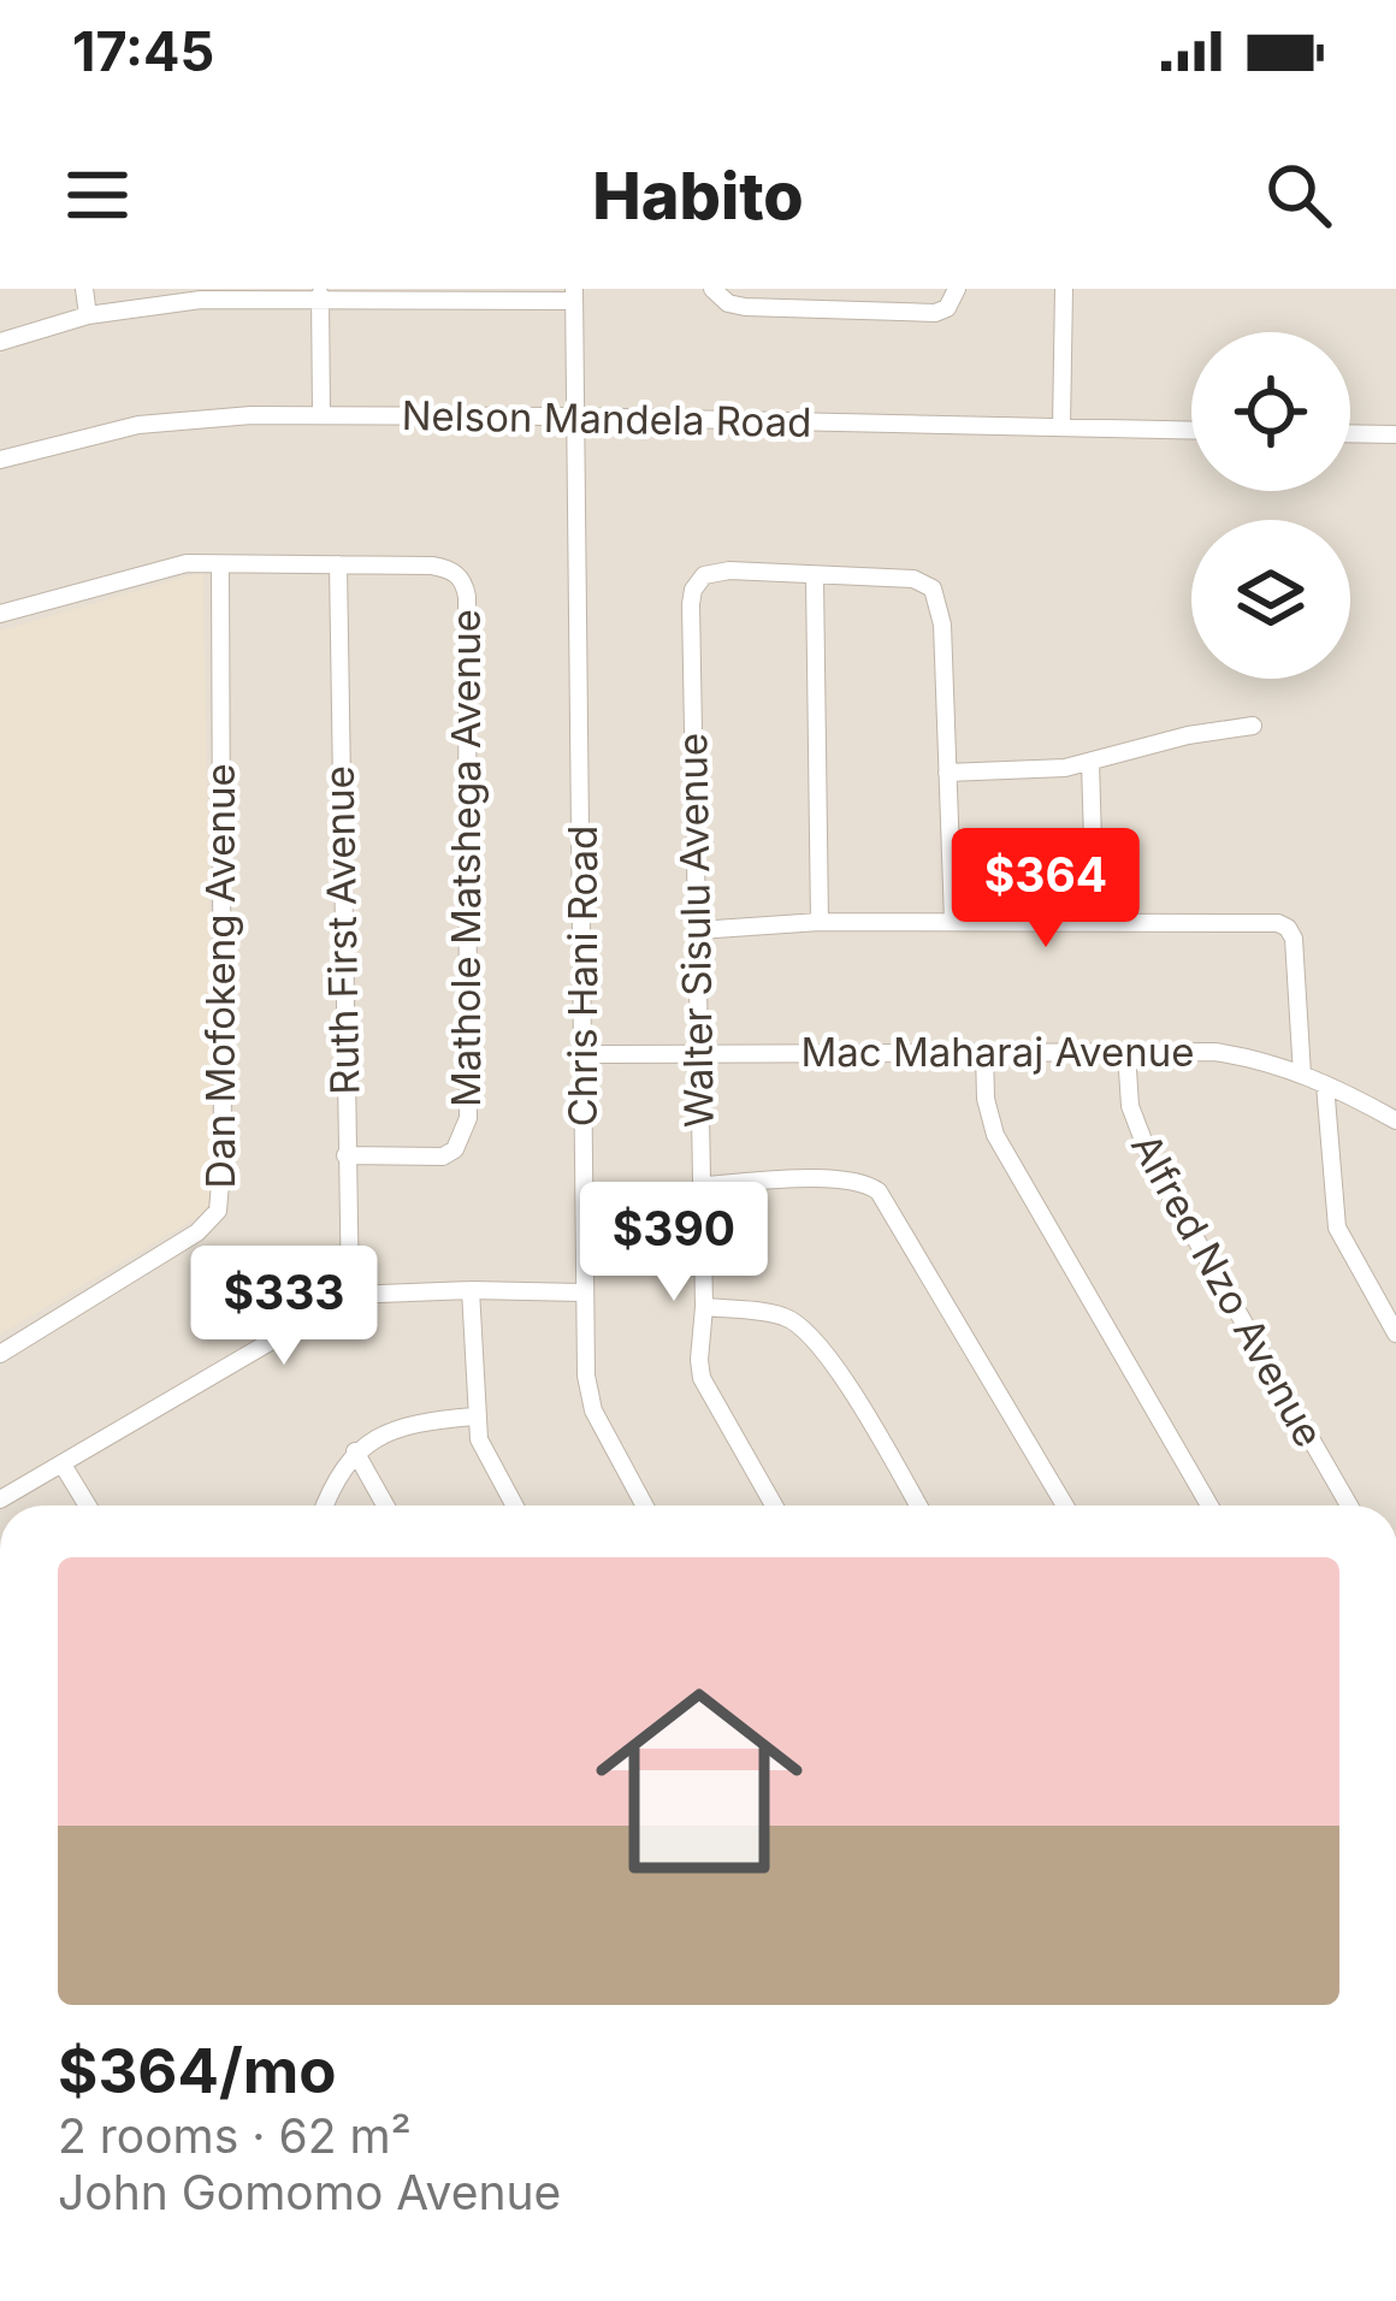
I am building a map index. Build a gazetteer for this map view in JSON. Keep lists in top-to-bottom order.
{
  "streets": {
    "street": [
      "Nelson Mandela Road",
      "Mathole Matshega Avenue",
      "Ruth First Avenue",
      "Walter Sisulu Avenue",
      "Dan Mofokeng Avenue",
      "Chris Hani Road",
      "Mac Maharaj Avenue",
      "Alfred Nzo Avenue"
    ]
  },
  "crossings": [
    ["Nelson Mandela Road", "Chris Hani Road"],
    ["Mathole Matshega Avenue", "Ruth First Avenue"],
    ["Mathole Matshega Avenue", "Dan Mofokeng Avenue"],
    ["Walter Sisulu Avenue", "Mac Maharaj Avenue"],
    ["Chris Hani Road", "Mac Maharaj Avenue"],
    ["Mac Maharaj Avenue", "Alfred Nzo Avenue"]
  ],
  "page": {
    "status": "17:45",
    "header": "Habito",
    "price": ["$364", "$390", "$333"],
    "list": [
      {
        "name": "$364/mo",
        "note": "2 rooms · 62 m² · John Gomomo Avenue"
      }
    ]
  }
}
